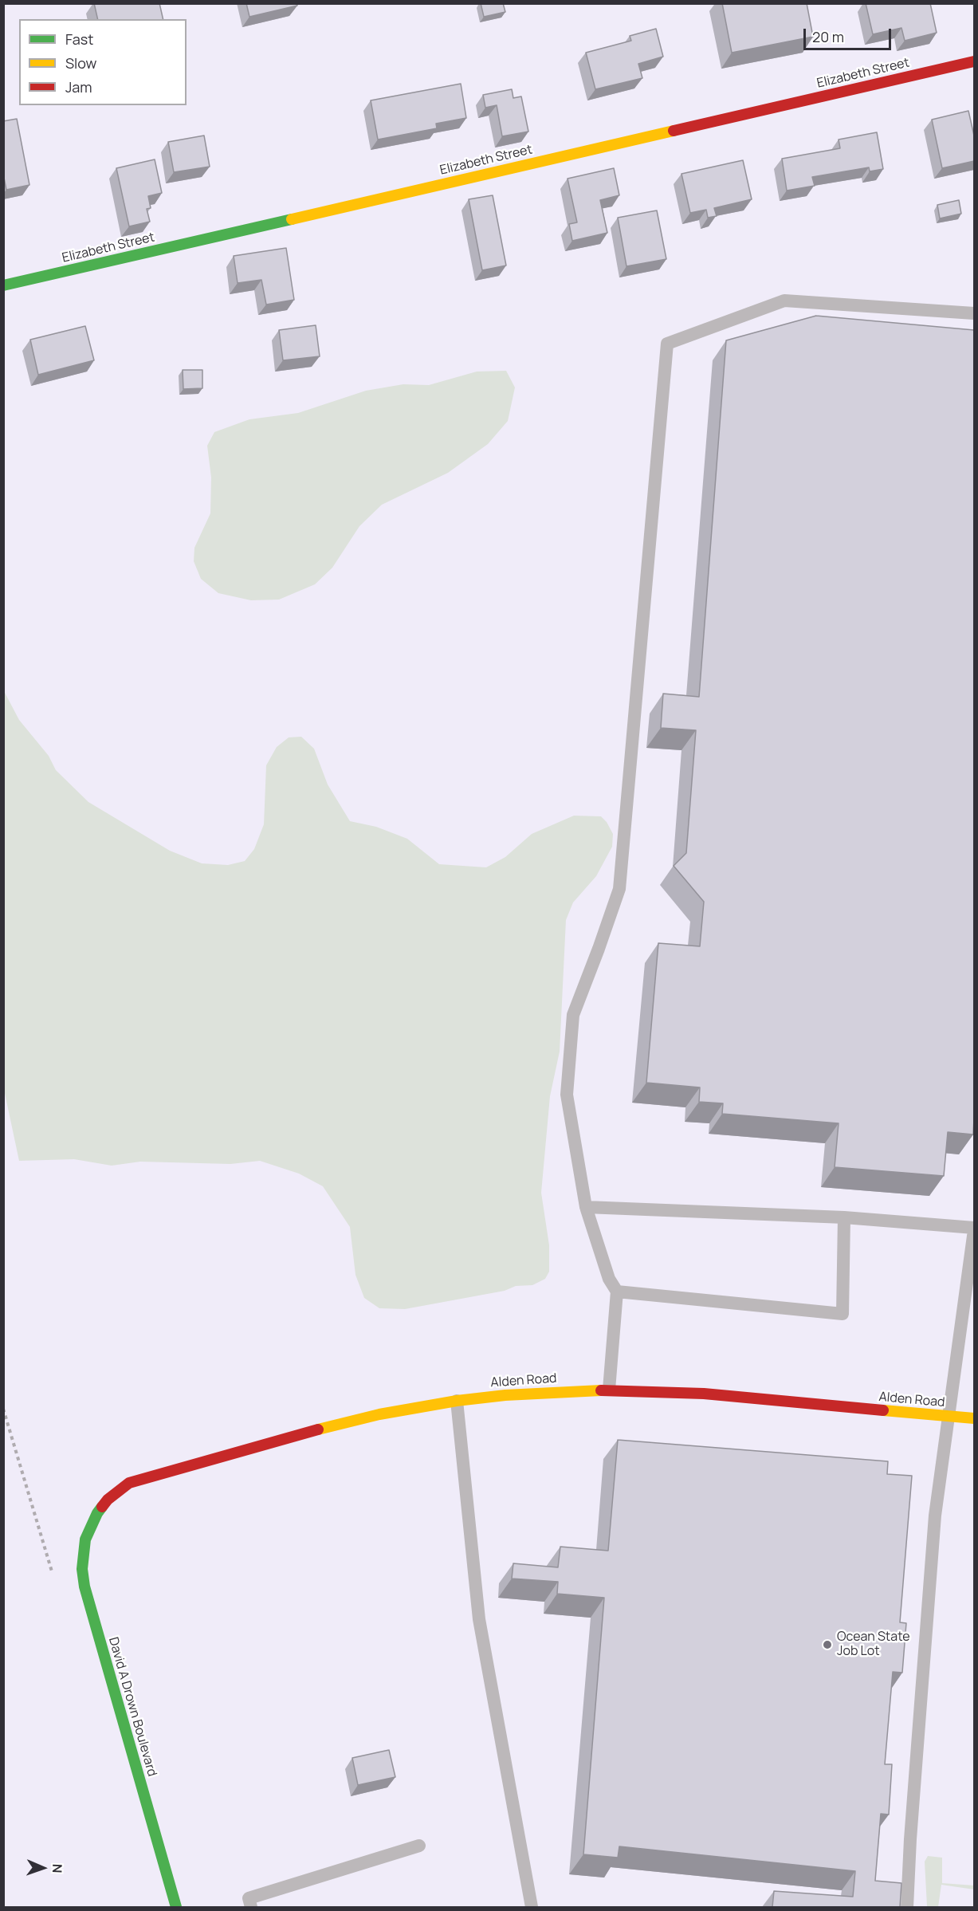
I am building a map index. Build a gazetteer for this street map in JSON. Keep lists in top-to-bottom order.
{
  "streets": {
    "street": ["Elizabeth Street", "Alden Road", "David A Drown Boulevard"]
  },
  "crossings": [
    ["Alden Road", "David A Drown Boulevard"]
  ],
  "places": ["Ocean State Job Lot"],
  "legend": ["Fast", "Slow", "Jam"],
  "scale_bar": "20 m",
  "north": "right"
}
